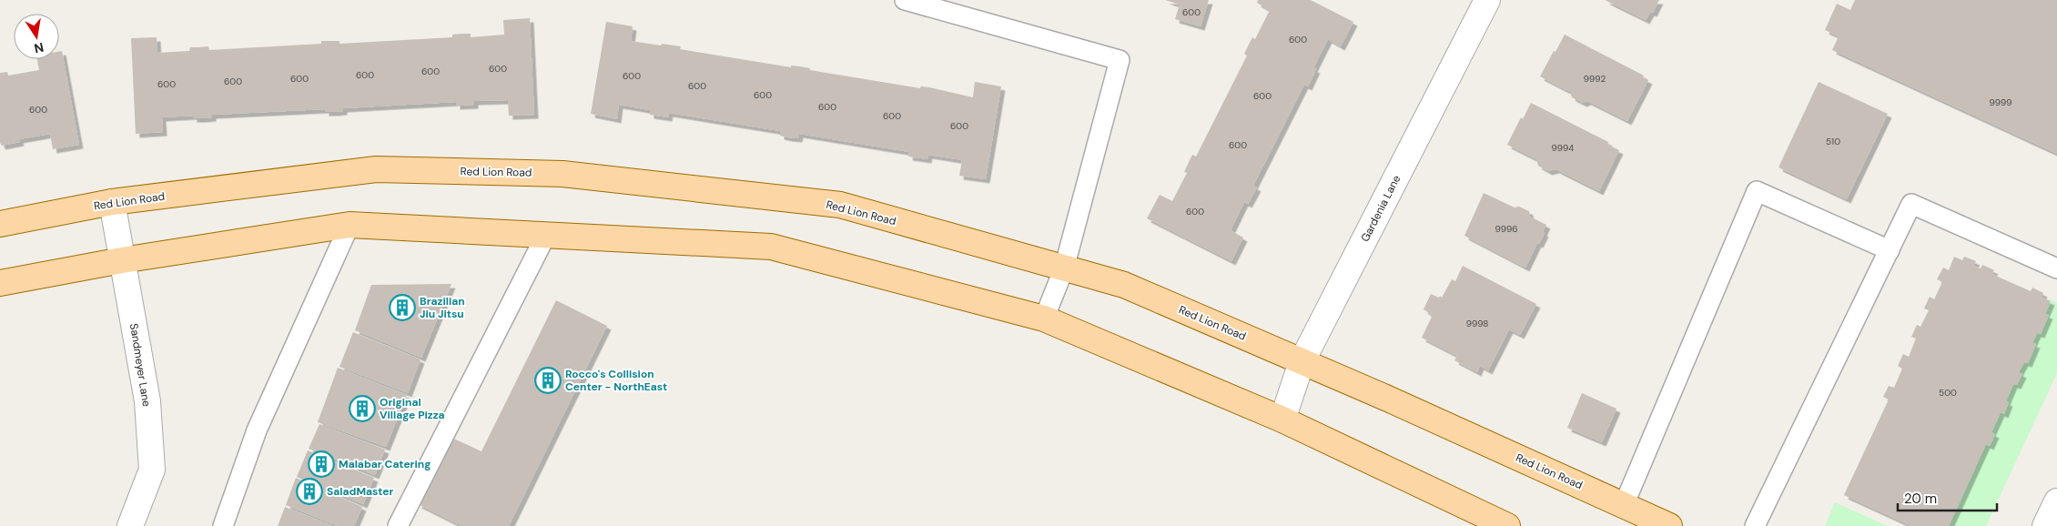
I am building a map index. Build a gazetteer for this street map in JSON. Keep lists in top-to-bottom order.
{
  "streets": {
    "main road": ["Red Lion Road"],
    "street": ["Gardenia Lane", "Sandmeyer Lane"]
  },
  "crossings": [
    ["Red Lion Road", "Gardenia Lane"],
    ["Red Lion Road", "Sandmeyer Lane"]
  ],
  "places": {
    "building": [
      "Brazilian Jiu Jitsu",
      "Rocco's Collision Center - NorthEast",
      "Original Village Pizza",
      "Malabar Catering",
      "SaladMaster"
    ]
  },
  "house_numbers": [
    "600",
    "600",
    "600",
    "600",
    "600",
    "600",
    "600",
    "9992",
    "600",
    "600",
    "600",
    "600",
    "600",
    "9999",
    "600",
    "600",
    "600",
    "600",
    "510",
    "600",
    "9994",
    "600",
    "9996",
    "9998",
    "500"
  ],
  "scale_bar": "20 m",
  "north": "bottom"
}
